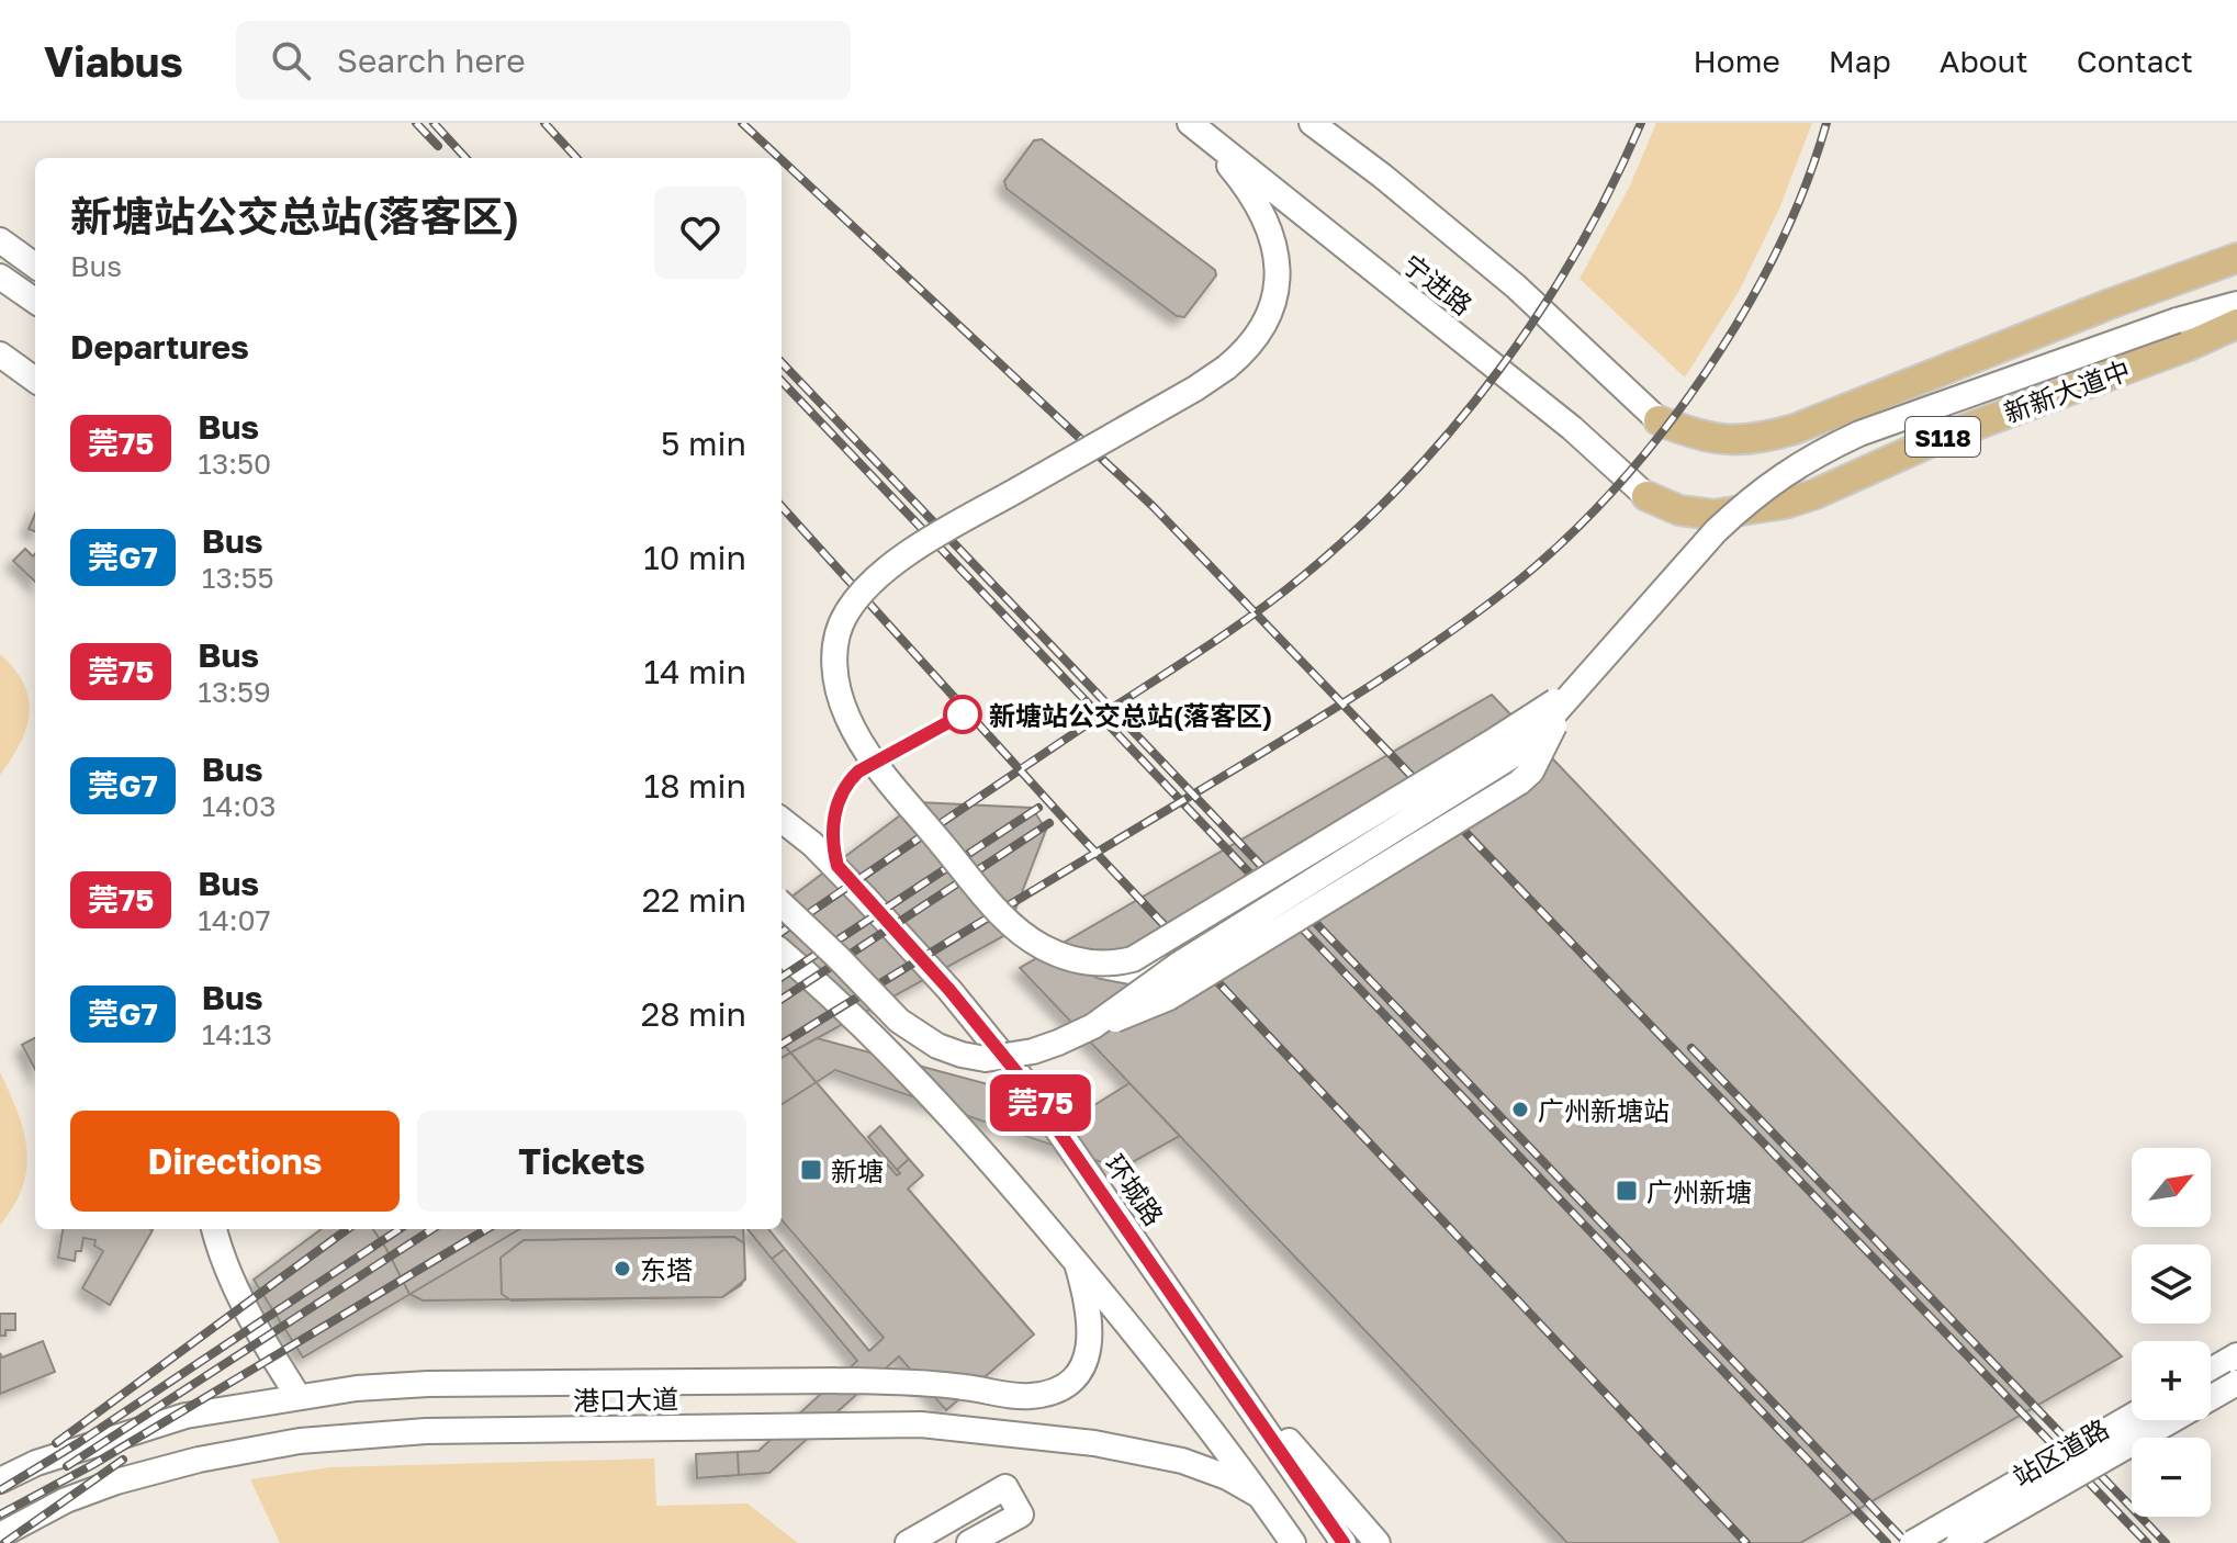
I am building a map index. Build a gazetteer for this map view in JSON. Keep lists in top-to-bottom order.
{
  "streets": {
    "main road": ["新新大道中", "S118"],
    "street": [
      "宁进路",
      "环城路",
      "港口大道",
      "站区道路"
    ]
  },
  "crossings": [
    ["宁进路", "新新大道中"]
  ],
  "places": {
    "other": ["新塘站公交总站(落客区)", "广州新塘站", "东塔"],
    "transit": ["新塘", "广州新塘"]
  },
  "lines": ["bus line 莞75"],
  "north": "top right",
  "page": {
    "header": "Viabus",
    "search": "Search here",
    "nav": [
      "Home",
      "Map",
      "About",
      "Contact"
    ],
    "on_map": "莞75",
    "heading": [
      ["新塘站公交总站(落客区)", "Bus"],
      "Departures"
    ],
    "list": [
      {
        "mark": "莞75",
        "name": "Bus",
        "note": "13:50",
        "value": "5 min"
      },
      {
        "mark": "莞G7",
        "name": "Bus",
        "note": "13:55",
        "value": "10 min"
      },
      {
        "mark": "莞75",
        "name": "Bus",
        "note": "13:59",
        "value": "14 min"
      },
      {
        "mark": "莞G7",
        "name": "Bus",
        "note": "14:03",
        "value": "18 min"
      },
      {
        "mark": "莞75",
        "name": "Bus",
        "note": "14:07",
        "value": "22 min"
      },
      {
        "mark": "莞G7",
        "name": "Bus",
        "note": "14:13",
        "value": "28 min"
      }
    ],
    "buttons": ["Directions", "Tickets"],
    "map_buttons": ["+", "−"]
  }
}
